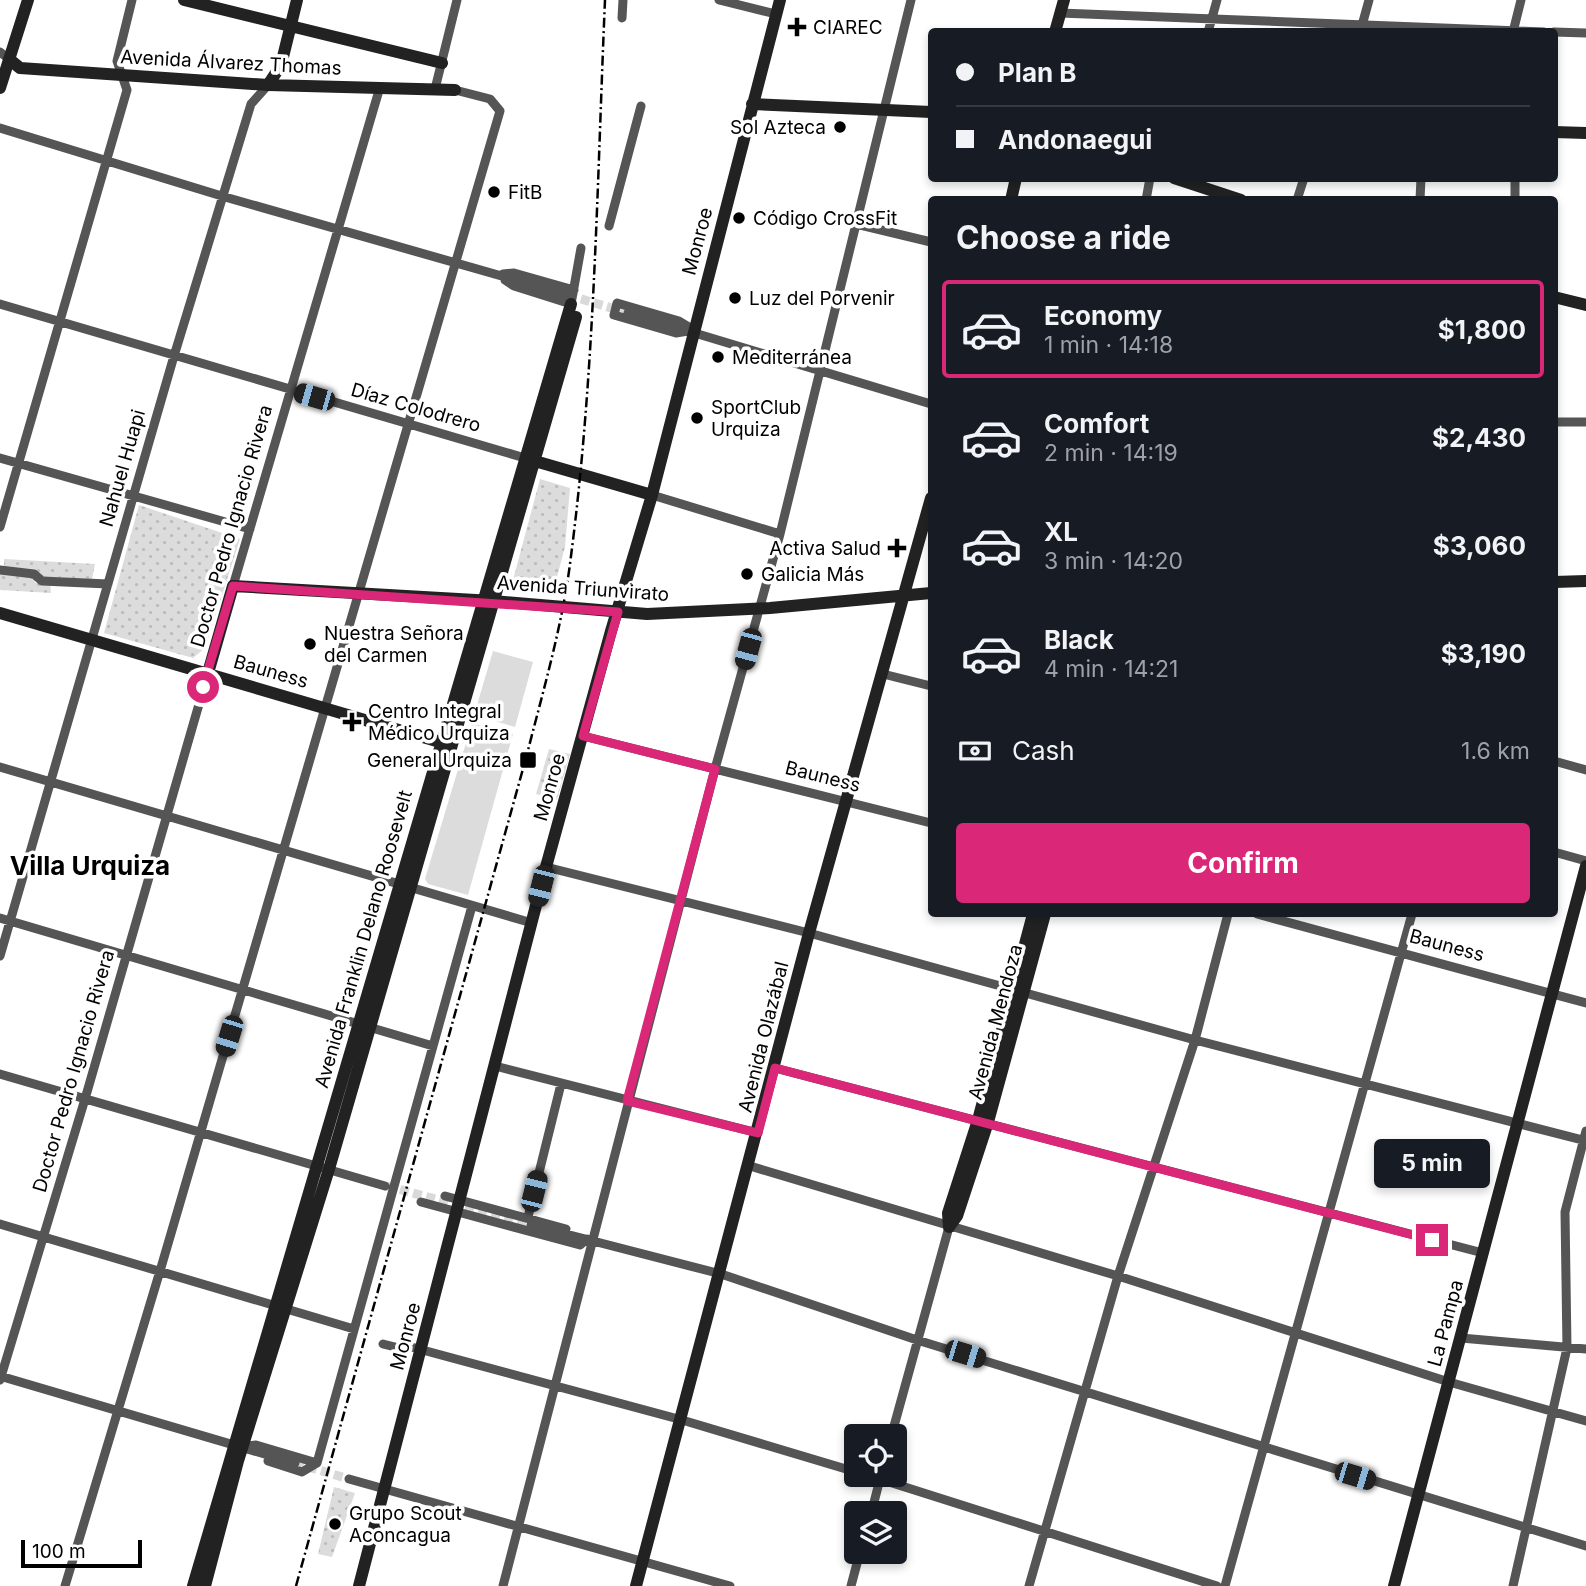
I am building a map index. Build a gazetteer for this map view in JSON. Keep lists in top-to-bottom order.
{
  "streets": {
    "street": [
      "Avenida Álvarez Thomas",
      "Monroe",
      "Díaz Colodrero",
      "Nahuel Huapi",
      "Doctor Pedro Ignacio Rivera",
      "Avenida Triunvirato",
      "Bauness",
      "Avenida Franklin Delano Roosevelt",
      "Avenida Mendoza",
      "Avenida Olazábal",
      "La Pampa"
    ]
  },
  "crossings": [
    ["Avenida Álvarez Thomas", "Nahuel Huapi"],
    ["Avenida Álvarez Thomas", "Doctor Pedro Ignacio Rivera"],
    ["Monroe", "Díaz Colodrero"],
    ["Monroe", "Avenida Triunvirato"],
    ["Monroe", "Bauness"],
    ["Díaz Colodrero", "Nahuel Huapi"],
    ["Díaz Colodrero", "Doctor Pedro Ignacio Rivera"],
    ["Díaz Colodrero", "Avenida Franklin Delano Roosevelt"],
    ["Nahuel Huapi", "Bauness"],
    ["Doctor Pedro Ignacio Rivera", "Avenida Triunvirato"],
    ["Doctor Pedro Ignacio Rivera", "Bauness"],
    ["Avenida Triunvirato", "Avenida Franklin Delano Roosevelt"],
    ["Avenida Triunvirato", "Avenida Olazábal"],
    ["Bauness", "Avenida Franklin Delano Roosevelt"],
    ["Bauness", "Avenida Olazábal"],
    ["Bauness", "La Pampa"]
  ],
  "districts": ["Villa Urquiza"],
  "places": {
    "health": ["CIAREC", "Activa Salud", "Centro Integral Médico Urquiza"],
    "other": [
      "Sol Azteca",
      "FitB",
      "Código CrossFit",
      "Luz del Porvenir",
      "Mediterránea",
      "SportClub Urquiza",
      "Galicia Más",
      "Nuestra Señora del Carmen",
      "Grupo Scout Aconcagua"
    ],
    "transit": ["General Urquiza"]
  },
  "scale_bar": "100 m",
  "page": {
    "banner": ["Plan B", "Andonaegui"],
    "heading": "Choose a ride",
    "list": [
      {
        "name": "Economy",
        "note": "1 min · 14:18",
        "value": "$1,800"
      },
      {
        "name": "Comfort",
        "note": "2 min · 14:19",
        "value": "$2,430"
      },
      {
        "name": "XL",
        "note": "3 min · 14:20",
        "value": "$3,060"
      },
      {
        "name": "Black",
        "note": "4 min · 14:21",
        "value": "$3,190"
      }
    ],
    "pay": ["Cash", "1.6 km"],
    "buttons": "Confirm",
    "bubble": "5 min",
    "scale": "100 m"
  }
}
